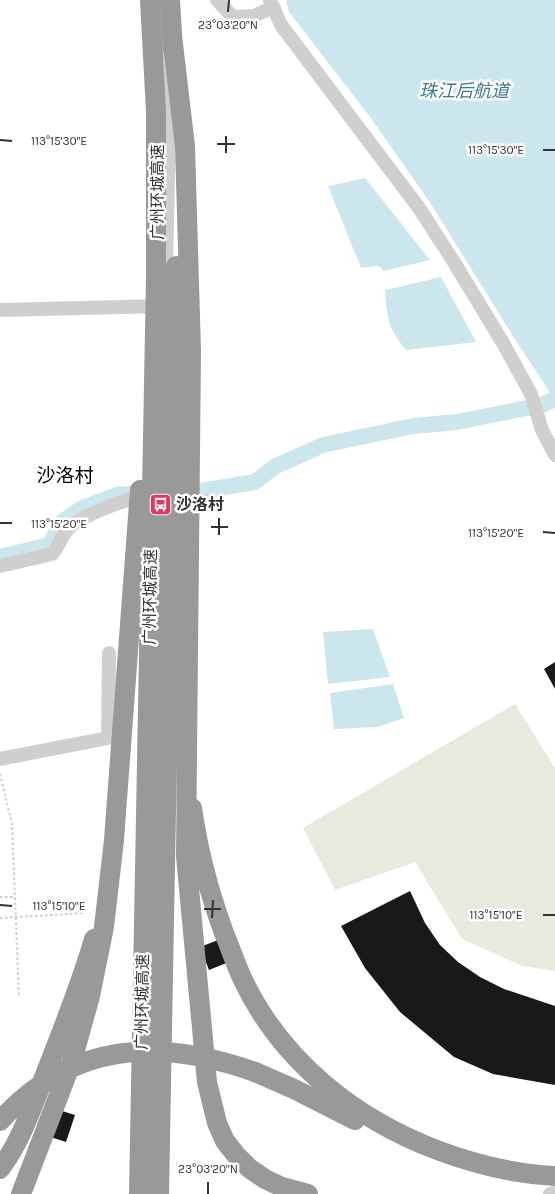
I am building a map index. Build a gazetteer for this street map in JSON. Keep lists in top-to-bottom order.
{
  "streets": {
    "highway": ["广州环城高速"]
  },
  "districts": ["沙洛村"],
  "water": ["珠江后航道"],
  "places": {
    "bus stop": ["沙洛村"]
  },
  "coordinates": [
    "23°03'20\"N",
    "113°15'30\"E",
    "113°15'20\"E",
    "113°15'10\"E"
  ]
}
